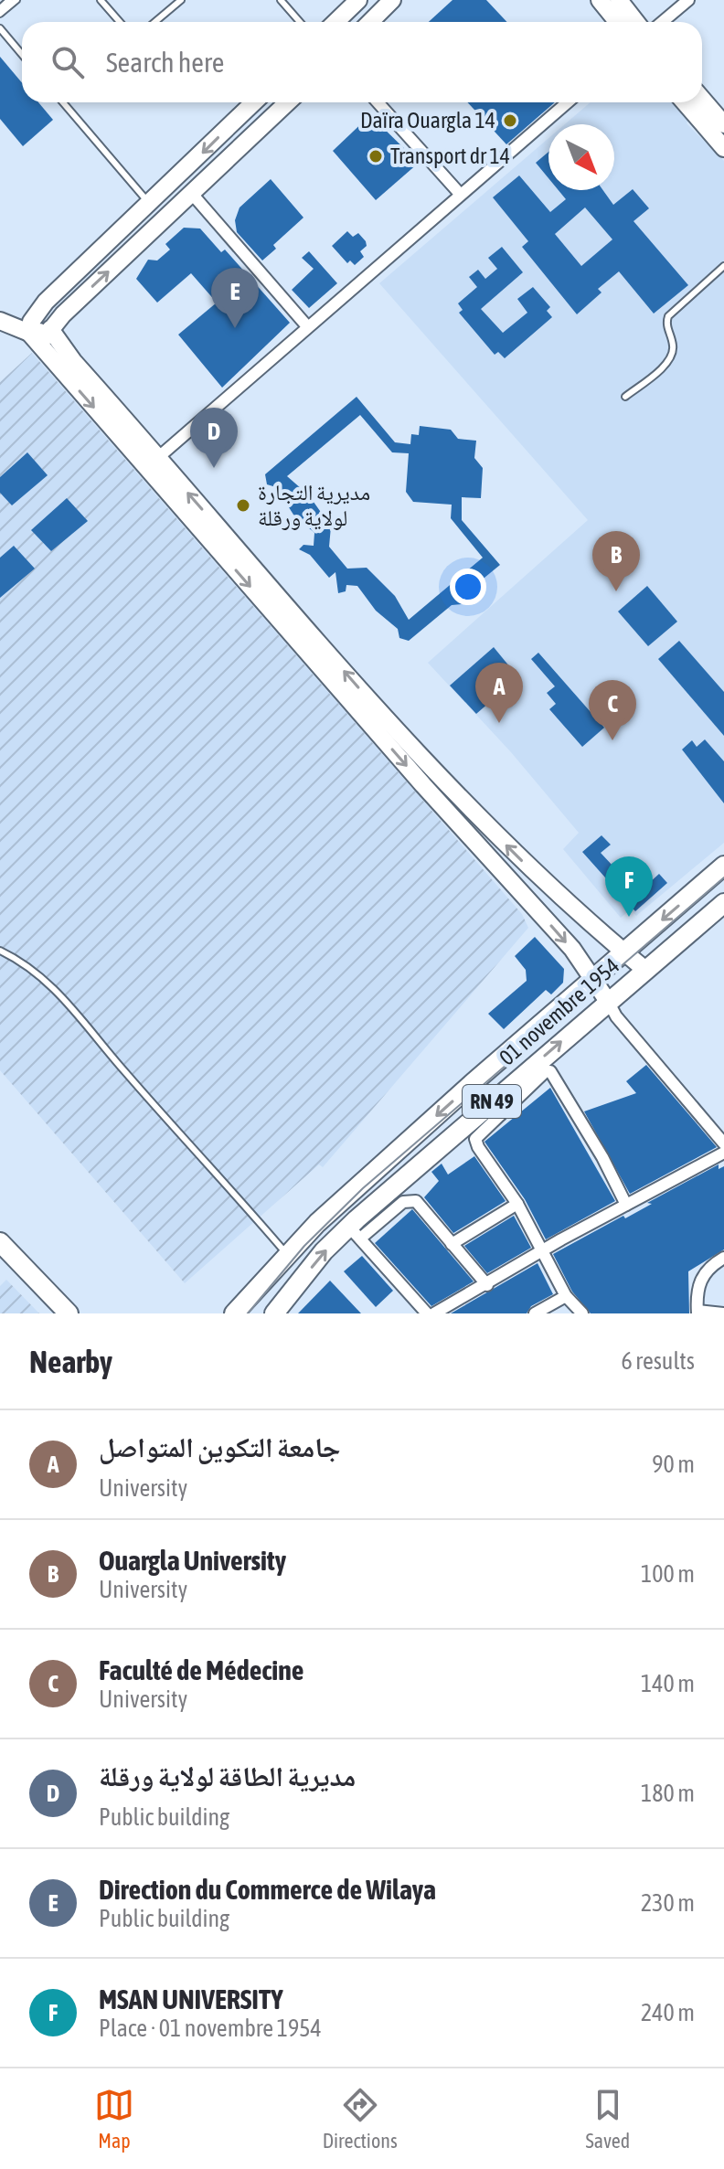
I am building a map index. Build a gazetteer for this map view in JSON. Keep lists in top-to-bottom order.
{
  "streets": {
    "main road": ["01 novembre 1954", "RN 49"]
  },
  "places": ["Daïra Ouargla 14", "Transport dr 14", "مديرية التجارة لولاية ورقلة"],
  "north": "bottom right",
  "page": {
    "search": "Search here",
    "pins": [
      "E",
      "D",
      "B",
      "A",
      "C",
      "F"
    ],
    "heading": ["Nearby", "6 results"],
    "list": [
      {
        "mark": "A",
        "name": "جامعة التكوين المتواصل",
        "note": "University",
        "value": "90 m"
      },
      {
        "mark": "B",
        "name": "Ouargla University",
        "note": "University",
        "value": "100 m"
      },
      {
        "mark": "C",
        "name": "Faculté de Médecine",
        "note": "University",
        "value": "140 m"
      },
      {
        "mark": "D",
        "name": "مديرية الطاقة لولاية ورقلة",
        "note": "Public building",
        "value": "180 m"
      },
      {
        "mark": "E",
        "name": "Direction du Commerce de Wilaya",
        "note": "Public building",
        "value": "230 m"
      },
      {
        "mark": "F",
        "name": "MSAN UNIVERSITY",
        "note": "Place · 01 novembre 1954",
        "value": "240 m"
      }
    ],
    "nav": ["Map", "Directions", "Saved"]
  }
}
